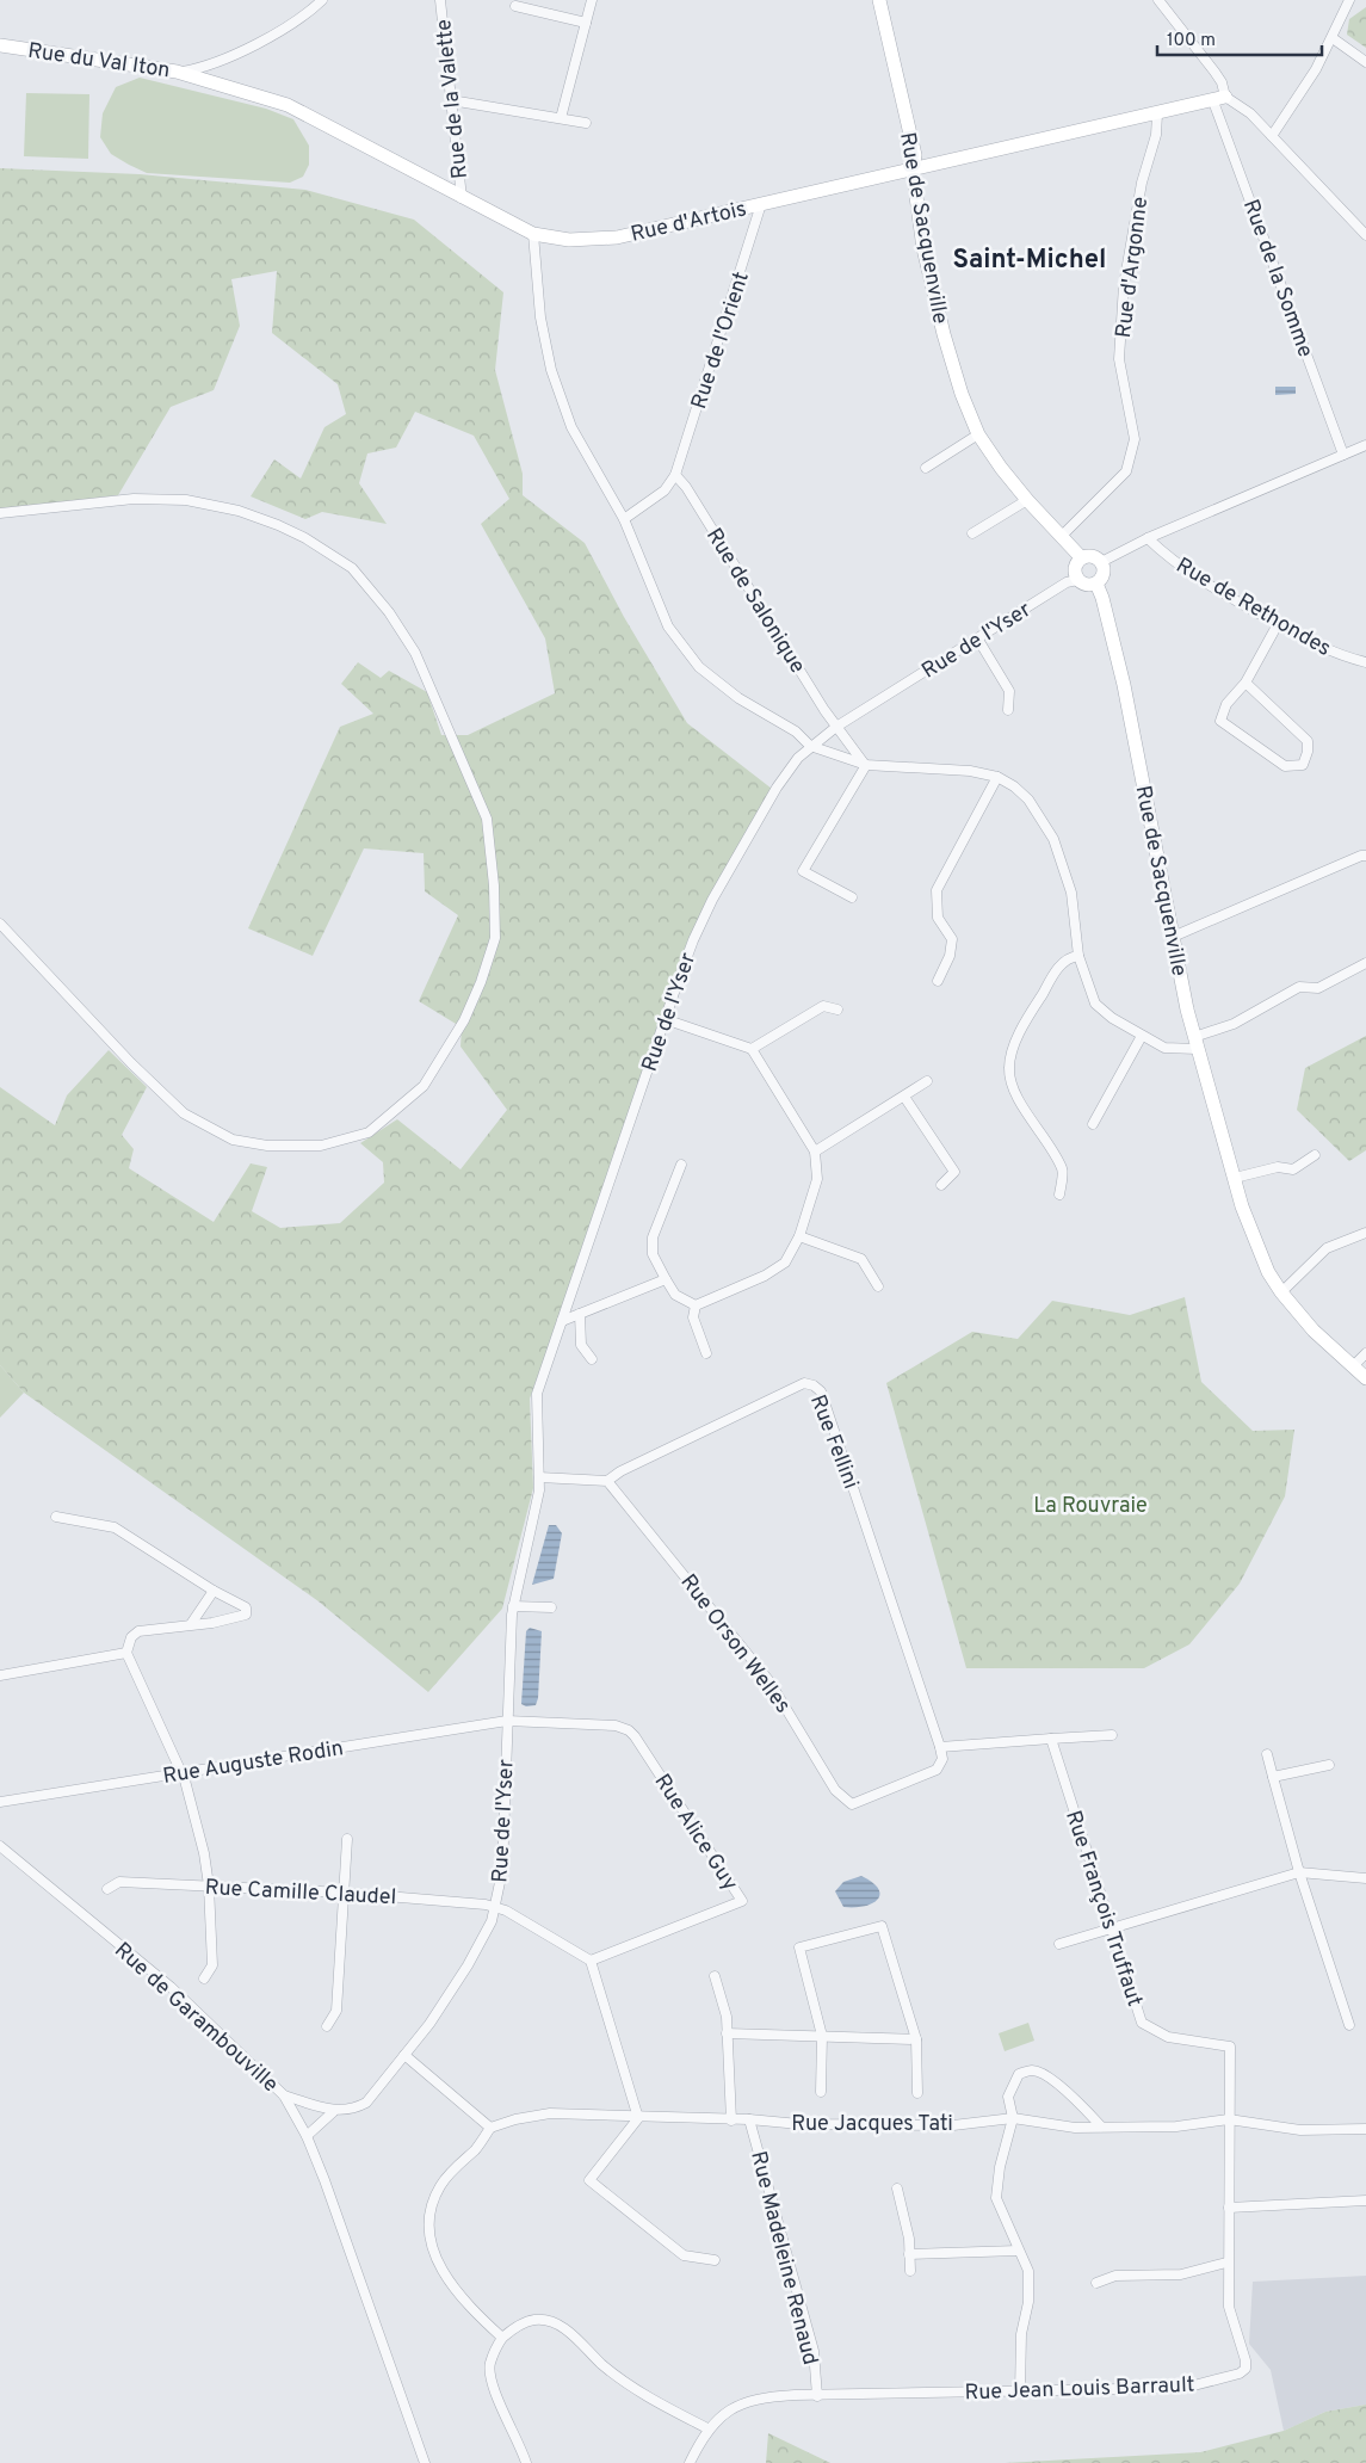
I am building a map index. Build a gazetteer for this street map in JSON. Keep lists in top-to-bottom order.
{
  "streets": {
    "street": [
      "Rue du Val Iton",
      "Rue de la Valette",
      "Rue d'Artois",
      "Rue de Sacquenville",
      "Rue d'Argonne",
      "Rue de la Somme",
      "Rue de l'Orient",
      "Rue de Salonique",
      "Rue de Rethondes",
      "Rue de l'Yser",
      "Rue Fellini",
      "Rue Orson Welles",
      "Rue Auguste Rodin",
      "Rue Alice Guy",
      "Rue Camille Claudel",
      "Rue François Truffaut",
      "Rue de Garambouville",
      "Rue Jacques Tati",
      "Rue Madeleine Renaud",
      "Rue Jean Louis Barrault"
    ]
  },
  "crossings": [
    ["Rue du Val Iton", "Rue d'Artois"],
    ["Rue de la Valette", "Rue d'Artois"],
    ["Rue d'Artois", "Rue de Sacquenville"],
    ["Rue d'Artois", "Rue d'Argonne"],
    ["Rue d'Artois", "Rue de la Somme"],
    ["Rue d'Artois", "Rue de l'Orient"],
    ["Rue de Sacquenville", "Rue d'Argonne"],
    ["Rue de Sacquenville", "Rue de l'Yser"],
    ["Rue de l'Orient", "Rue de Salonique"],
    ["Rue de Salonique", "Rue de l'Yser"],
    ["Rue de l'Yser", "Rue Auguste Rodin"],
    ["Rue de l'Yser", "Rue Alice Guy"],
    ["Rue de l'Yser", "Rue Camille Claudel"],
    ["Rue de l'Yser", "Rue de Garambouville"],
    ["Rue Fellini", "Rue Orson Welles"],
    ["Rue Auguste Rodin", "Rue Alice Guy"],
    ["Rue François Truffaut", "Rue Jacques Tati"],
    ["Rue François Truffaut", "Rue Jean Louis Barrault"],
    ["Rue Jacques Tati", "Rue Madeleine Renaud"],
    ["Rue Jacques Tati", "Rue Jean Louis Barrault"],
    ["Rue Madeleine Renaud", "Rue Jean Louis Barrault"]
  ],
  "districts": ["Saint-Michel"],
  "parks": ["La Rouvraie"],
  "scale_bar": "100 m"
}
